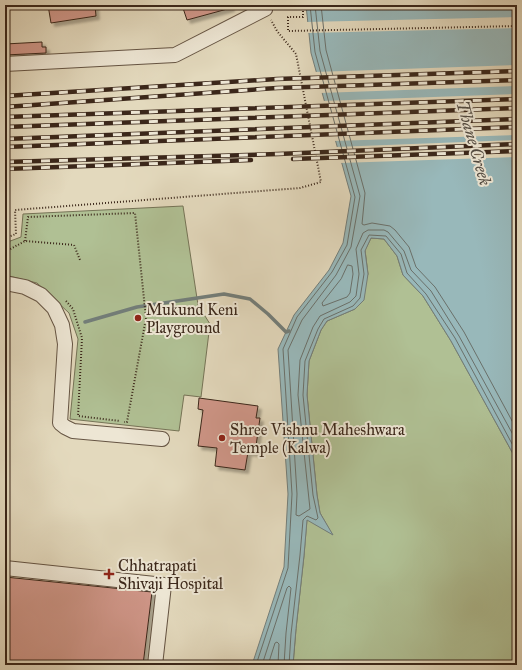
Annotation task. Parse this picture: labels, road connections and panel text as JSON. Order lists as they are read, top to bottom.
{
  "water": ["Thane Creek"],
  "places": {
    "other": ["Mukund Keni Playground", "Shree Vishnu Maheshwara Temple (Kalwa)"],
    "health": ["Chhatrapati Shivaji Hospital"]
  }
}
